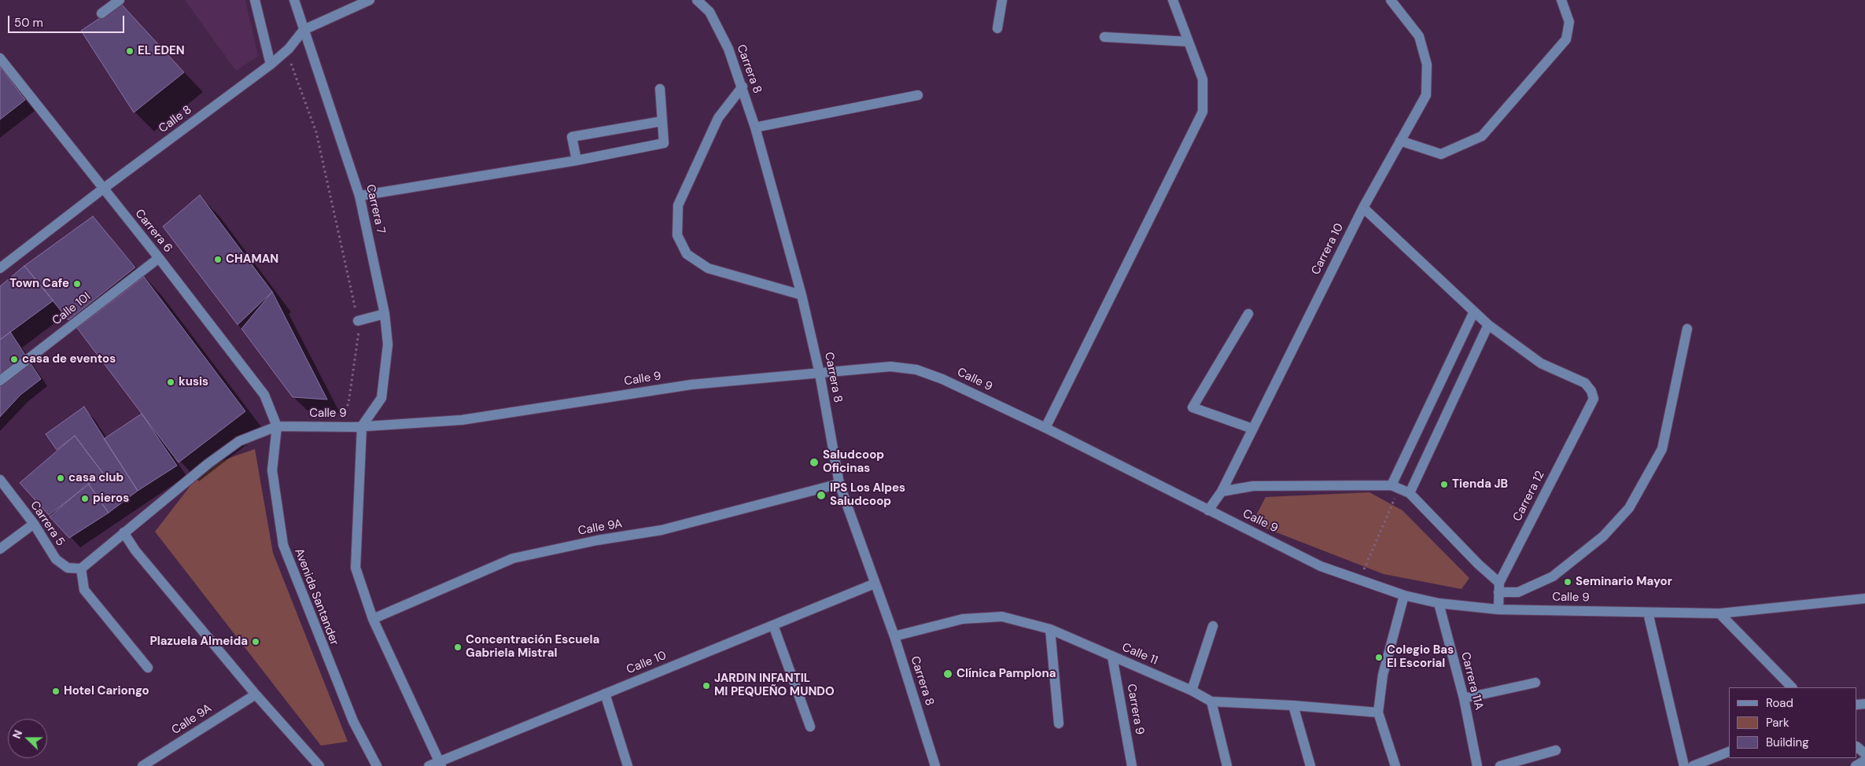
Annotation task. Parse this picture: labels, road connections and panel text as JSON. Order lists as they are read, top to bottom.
{
  "streets": {
    "street": [
      "Carrera 8",
      "Calle 8",
      "Carrera 7",
      "Carrera 6",
      "Carrera 10",
      "Calle 10I",
      "Calle 9",
      "Carrera 12",
      "Carrera 5",
      "Calle 9A",
      "Avenida Santander",
      "Calle 11",
      "Calle 10",
      "Carrera 11A",
      "Carrera 9"
    ]
  },
  "crossings": [
    ["Carrera 8", "Calle 9"],
    ["Carrera 8", "Calle 9A"],
    ["Carrera 8", "Calle 11"],
    ["Carrera 8", "Calle 10"],
    ["Calle 8", "Carrera 7"],
    ["Calle 8", "Carrera 6"],
    ["Carrera 7", "Calle 9"],
    ["Carrera 6", "Calle 10I"],
    ["Carrera 6", "Calle 9"],
    ["Carrera 6", "Avenida Santander"],
    ["Carrera 10", "Calle 9"],
    ["Calle 9", "Carrera 12"],
    ["Calle 9", "Carrera 5"],
    ["Calle 9", "Avenida Santander"],
    ["Calle 9", "Carrera 11A"],
    ["Calle 11", "Carrera 9"]
  ],
  "places": [
    "EL EDEN",
    "CHAMAN",
    "Town Cafe",
    "casa de eventos",
    "kusis",
    "Saludcoop Oficinas",
    "casa club",
    "Tienda JB",
    "IPS Los Alpes Saludcoop",
    "pieros",
    "Seminario Mayor",
    "Plazuela Almeida",
    "Concentración Escuela Gabriela Mistral",
    "Colegio Bas El Escorial",
    "Clínica Pamplona",
    "JARDIN INFANTIL MI PEQUEÑO MUNDO",
    "Hotel Cariongo"
  ],
  "legend": ["Road", "Park", "Building"],
  "scale_bar": "50 m",
  "north": "left"
}
